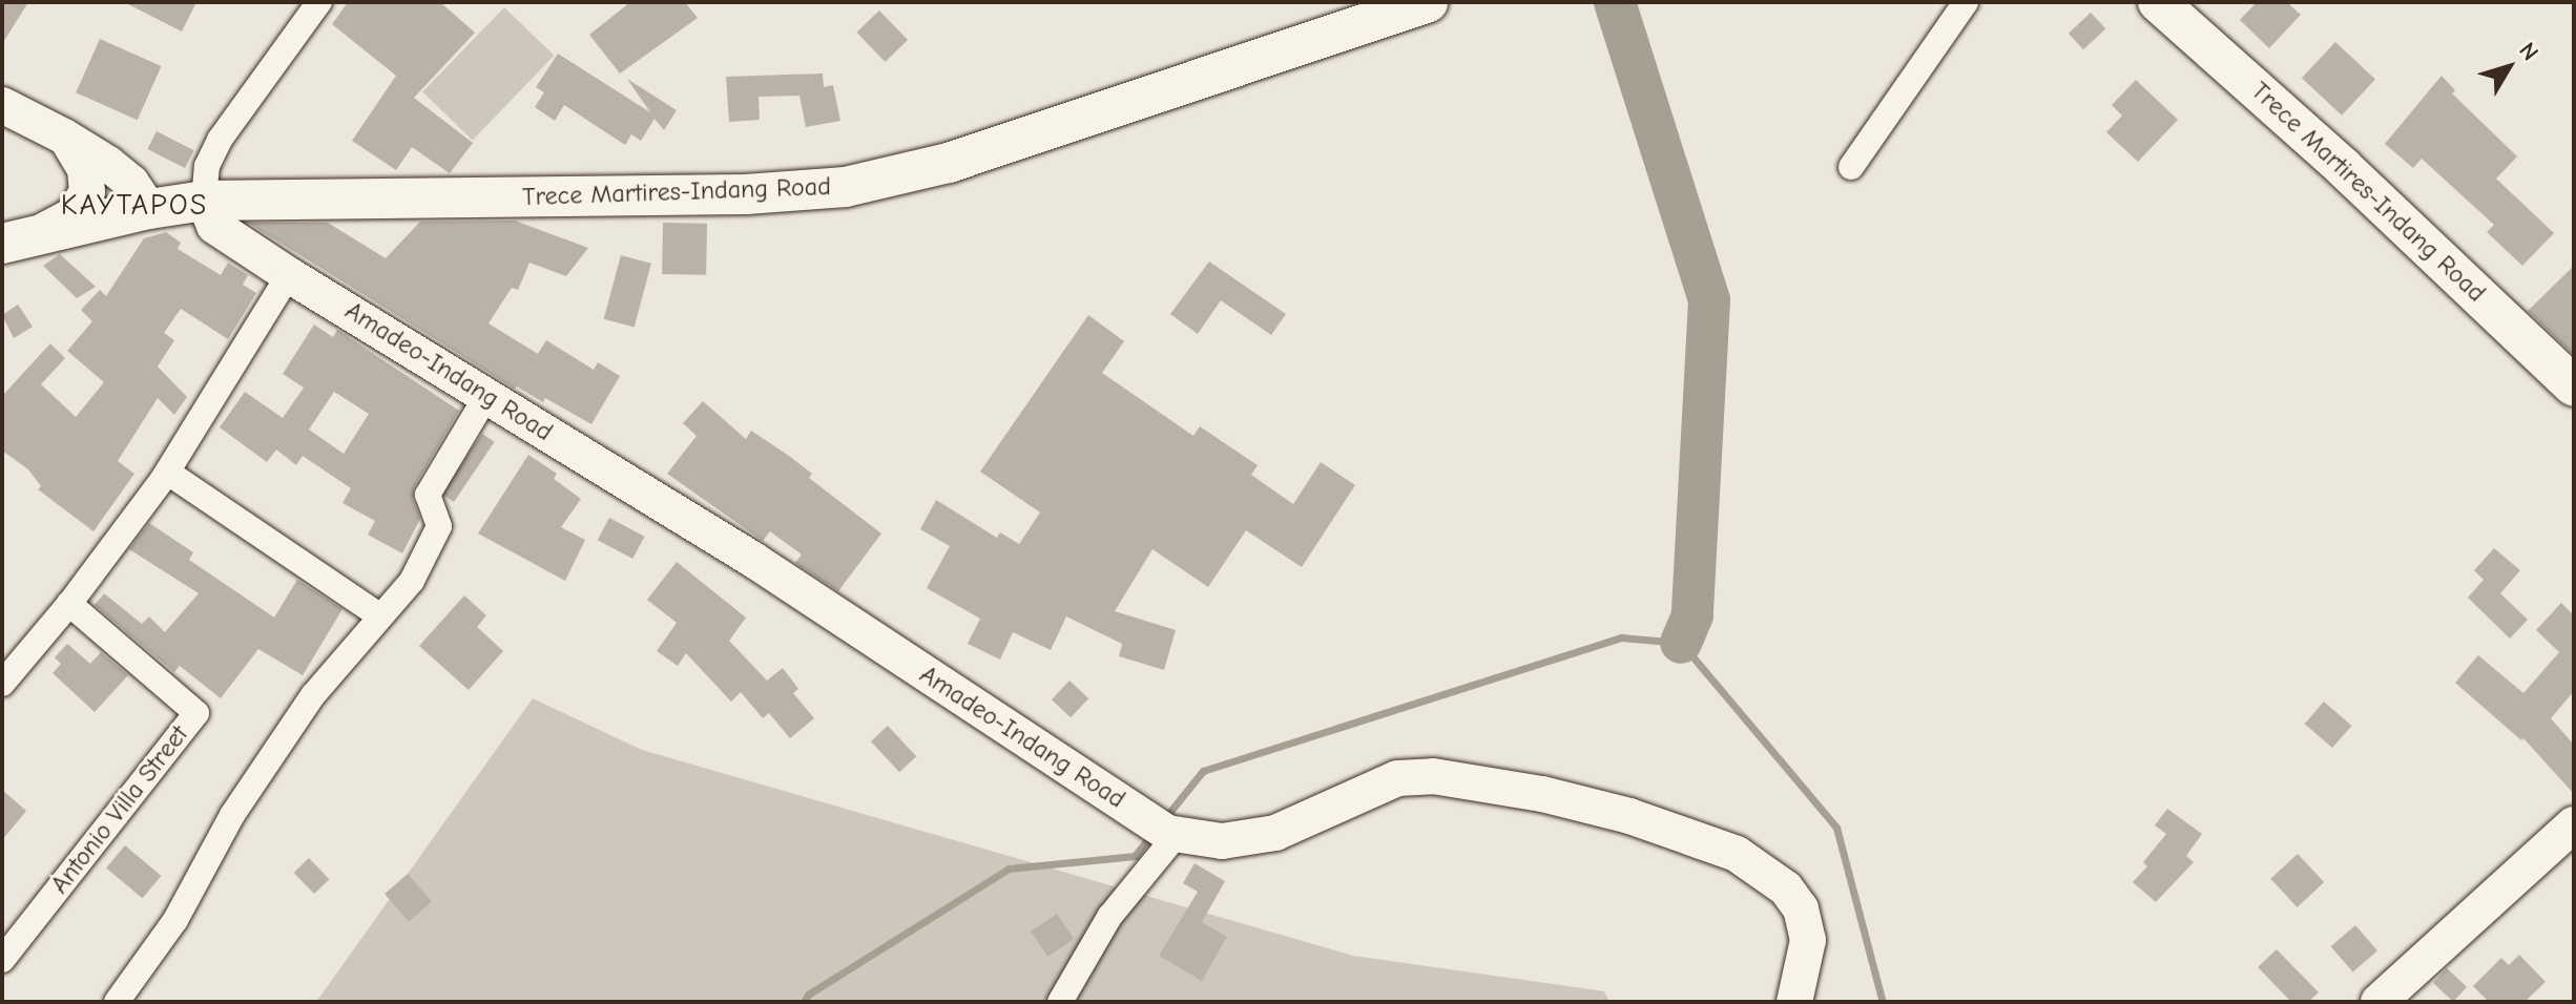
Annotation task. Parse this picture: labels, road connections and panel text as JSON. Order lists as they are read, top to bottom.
{
  "streets": {
    "main road": ["Trece Martires-Indang Road"],
    "street": ["Amadeo-Indang Road", "Antonio Villa Street"]
  },
  "crossings": [
    ["Trece Martires-Indang Road", "Amadeo-Indang Road"]
  ],
  "districts": ["KAYTAPOS"],
  "north": "top right"
}
